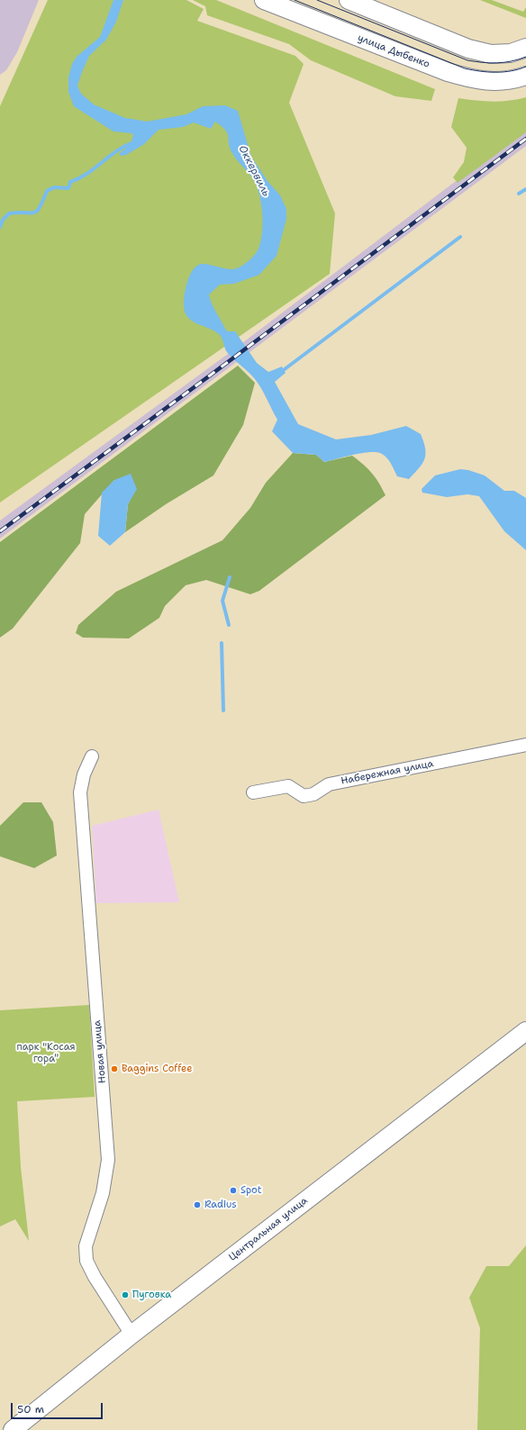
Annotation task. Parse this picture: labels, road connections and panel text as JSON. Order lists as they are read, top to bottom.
{
  "streets": {
    "street": [
      "улица Дыбенко",
      "Набережная улица",
      "Новая улица",
      "Центральная улица"
    ]
  },
  "crossings": [
    ["Новая улица", "Центральная улица"]
  ],
  "water": ["Оккервиль"],
  "parks": ["парк \"Косая гора\""],
  "places": [
    "Baggins Coffee",
    "Spot",
    "Radius",
    "Пуговка"
  ],
  "scale_bar": "50 m"
}
